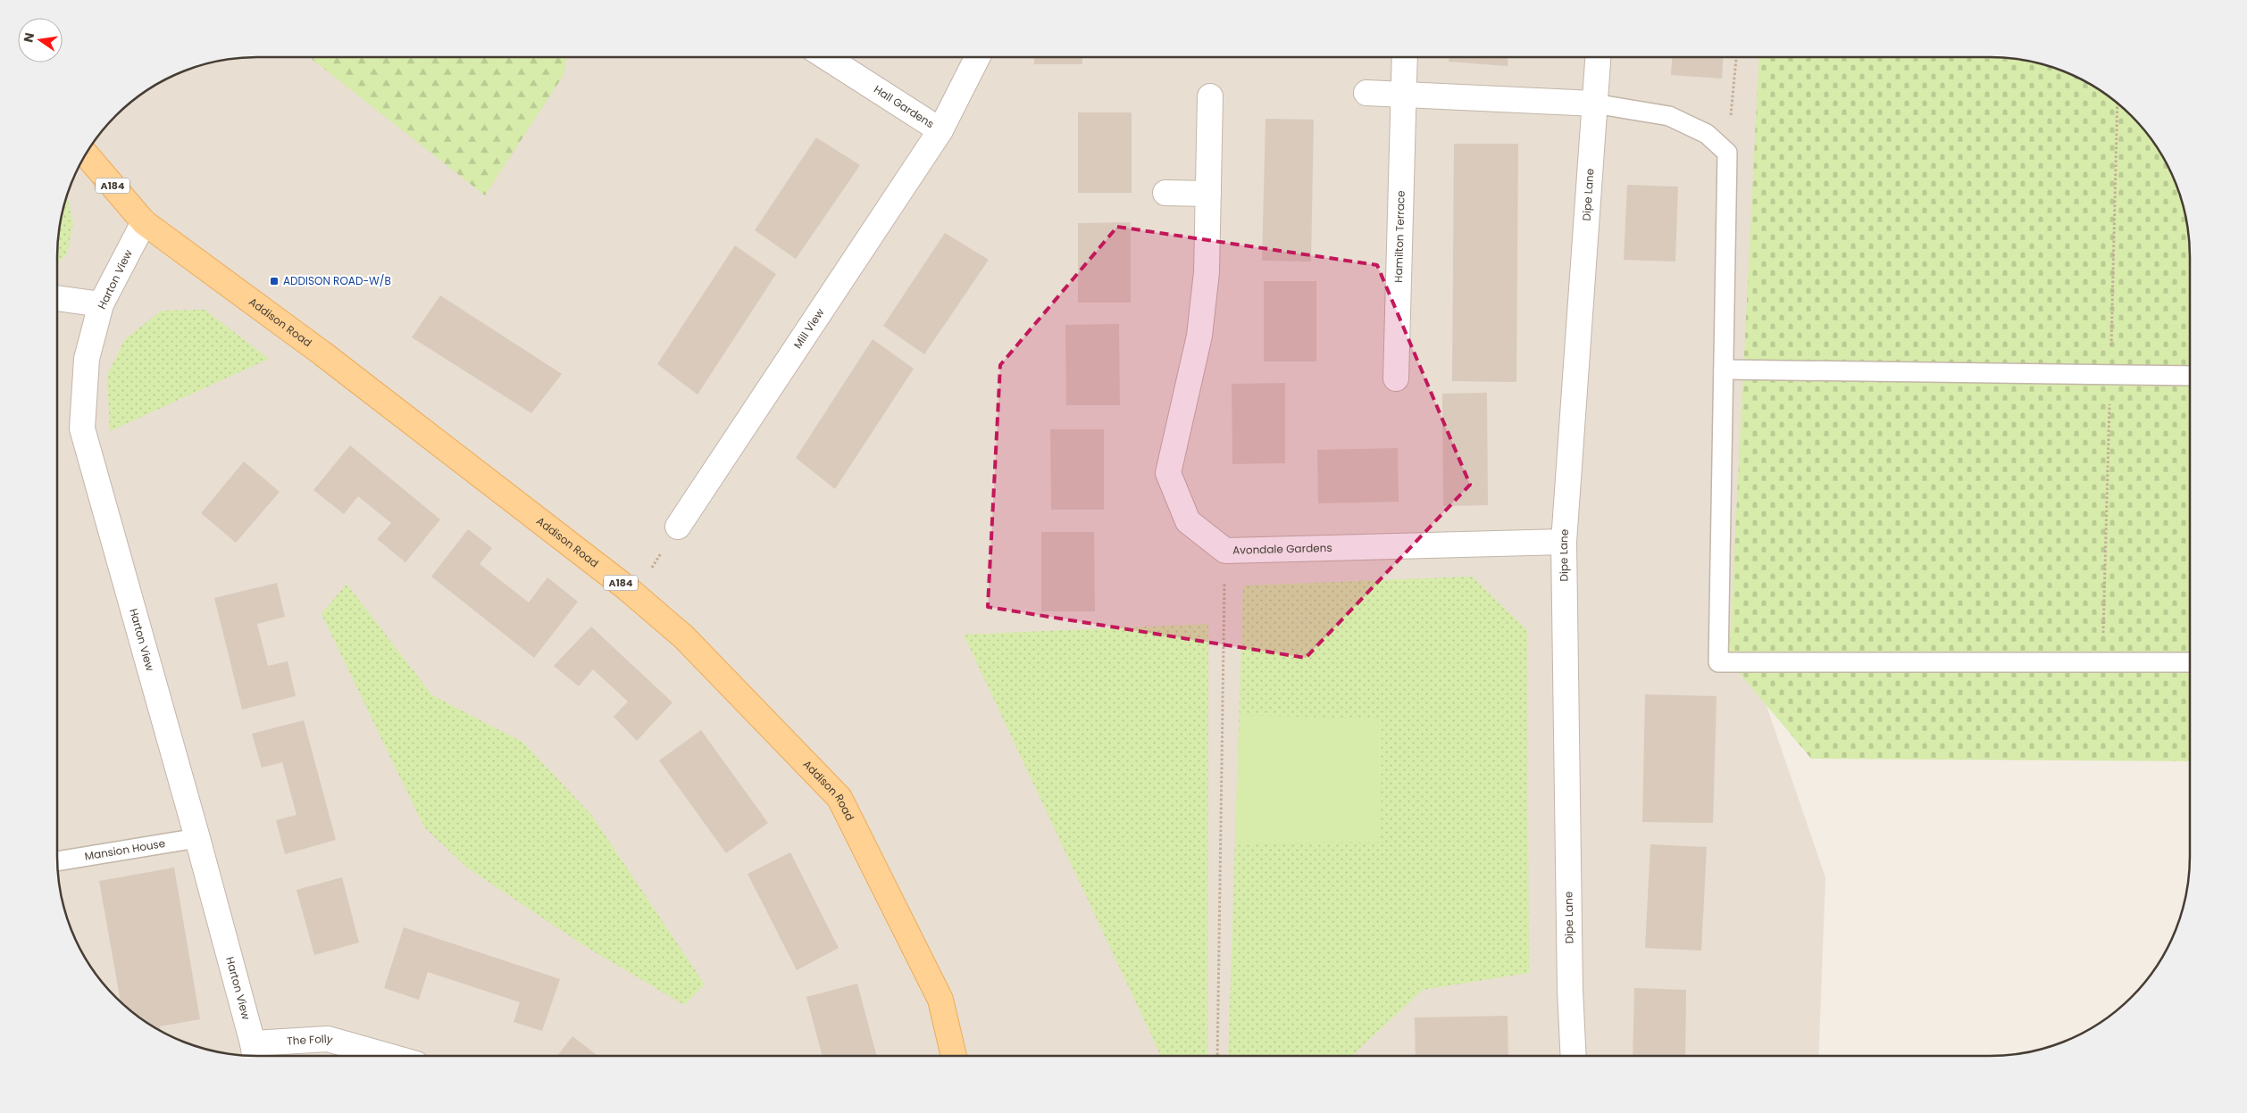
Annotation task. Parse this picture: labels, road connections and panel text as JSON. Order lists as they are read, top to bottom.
{
  "streets": {
    "main road": ["A184", "Addison Road"],
    "street": [
      "Hall Gardens",
      "Dipe Lane",
      "Hamilton Terrace",
      "Harton View",
      "Mill View",
      "Avondale Gardens",
      "The Folly"
    ],
    "lane": ["Mansion House"]
  },
  "crossings": [
    ["Hall Gardens", "Mill View"],
    ["A184", "Harton View"],
    ["A184", "Addison Road"],
    ["Dipe Lane", "Avondale Gardens"],
    ["Harton View", "Addison Road"],
    ["Harton View", "Mansion House"],
    ["Harton View", "The Folly"]
  ],
  "places": {
    "transit": ["ADDISON ROAD-W/B"]
  },
  "north": "left"
}
